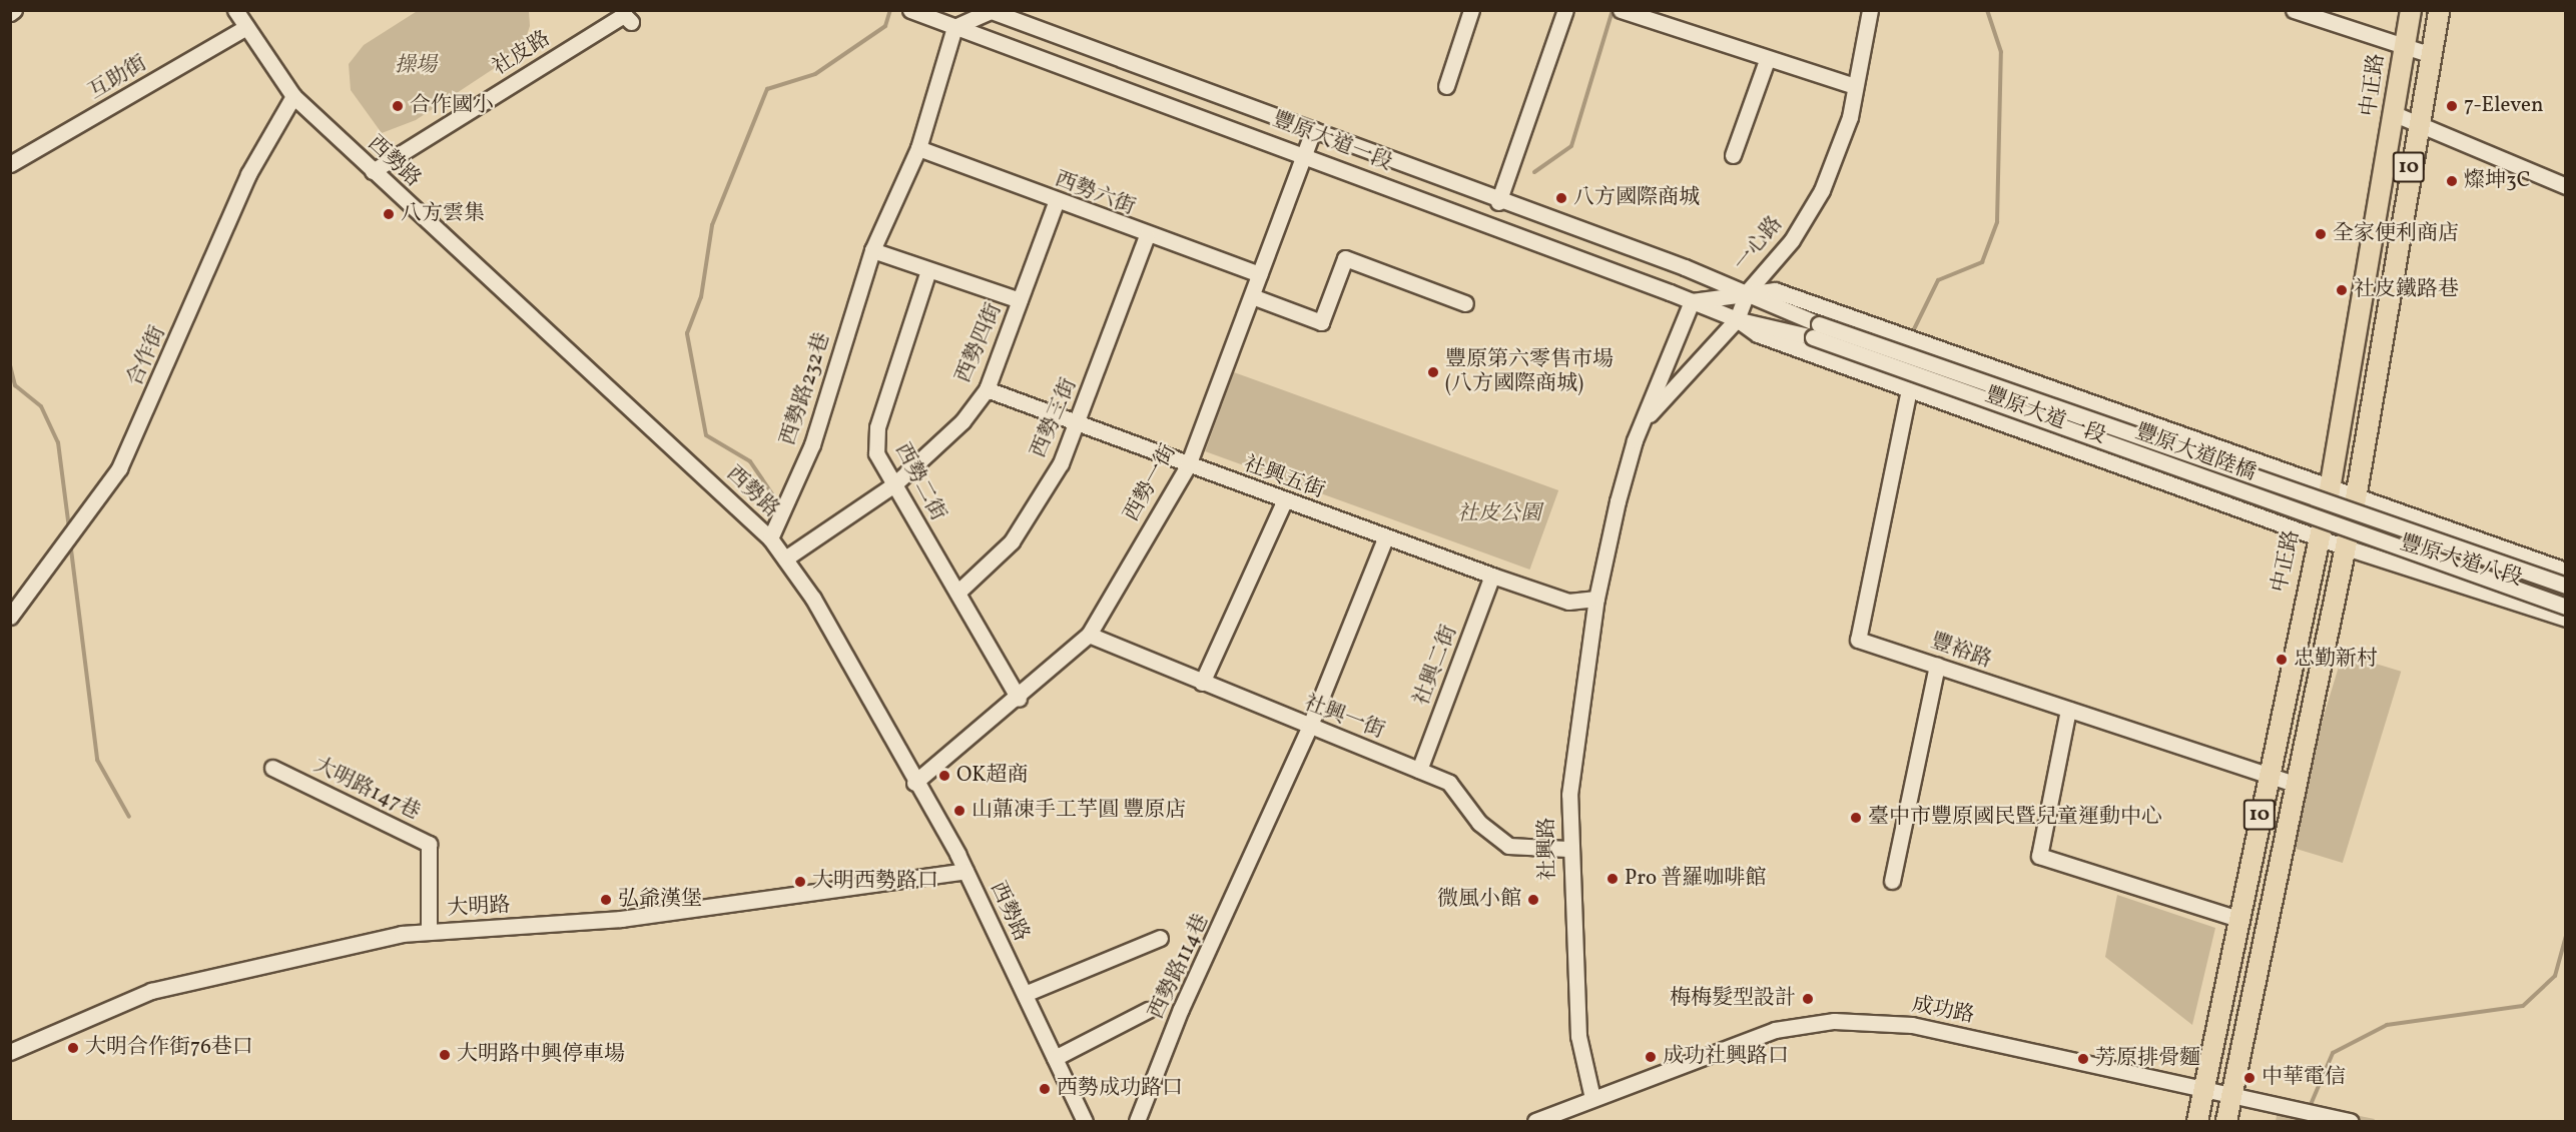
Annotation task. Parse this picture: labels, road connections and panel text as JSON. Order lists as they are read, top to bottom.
{
  "streets": {
    "main road": ["中正路", "10"],
    "street": [
      "社皮路",
      "互助街",
      "豐原大道一段",
      "西勢路",
      "西勢六街",
      "一心路",
      "西勢四街",
      "合作街",
      "西勢路232巷",
      "西勢三街",
      "豐原大道陸橋",
      "社興五街",
      "西勢二街",
      "西勢一街",
      "豐原大道八段",
      "豐裕路",
      "社興二街",
      "社興一街",
      "大明路147巷",
      "社興路",
      "大明路",
      "西勢路114巷",
      "成功路"
    ]
  },
  "crossings": [
    ["社皮路", "西勢路"],
    ["互助街", "西勢路"],
    ["中正路", "豐原大道一段"],
    ["中正路", "豐裕路"],
    ["中正路", "成功路"],
    ["豐原大道一段", "10"],
    ["豐原大道一段", "一心路"],
    ["豐原大道一段", "西勢路232巷"],
    ["豐原大道一段", "豐原大道陸橋"],
    ["豐原大道一段", "西勢一街"],
    ["豐原大道一段", "豐原大道八段"],
    ["豐原大道一段", "豐裕路"],
    ["西勢路", "西勢四街"],
    ["西勢路", "合作街"],
    ["西勢路", "西勢路232巷"],
    ["西勢路", "西勢一街"],
    ["西勢路", "大明路"],
    ["10", "豐原大道八段"],
    ["10", "豐裕路"],
    ["10", "成功路"],
    ["西勢六街", "西勢四街"],
    ["西勢六街", "西勢路232巷"],
    ["西勢六街", "西勢三街"],
    ["西勢六街", "西勢一街"],
    ["西勢四街", "社興五街"],
    ["西勢四街", "西勢二街"],
    ["西勢三街", "社興五街"],
    ["西勢三街", "西勢二街"],
    ["社興五街", "西勢一街"],
    ["社興五街", "社興二街"],
    ["社興五街", "社興路"],
    ["社興五街", "西勢路114巷"],
    ["西勢二街", "西勢一街"],
    ["西勢一街", "社興一街"],
    ["社興二街", "社興一街"],
    ["社興一街", "社興路"],
    ["社興一街", "西勢路114巷"],
    ["大明路147巷", "大明路"],
    ["社興路", "成功路"]
  ],
  "parks": ["操場", "社皮公園"],
  "places": [
    "合作國小",
    "7-Eleven",
    "燦坤3C",
    "八方國際商城",
    "八方雲集",
    "全家便利商店",
    "社皮鐵路巷",
    "豐原第六零售市場 (八方國際商城)",
    "忠勤新村",
    "OK超商",
    "山薡凍手工芋圓 豐原店",
    "臺中市豐原國民暨兒童運動中心",
    "Pro 普羅咖啡館",
    "大明西勢路口",
    "弘爺漢堡",
    "微風小館",
    "梅梅髮型設計",
    "大明合作街76巷口",
    "大明路中興停車場",
    "成功社興路口",
    "芳原排骨麵",
    "中華電信",
    "西勢成功路口"
  ]
}
